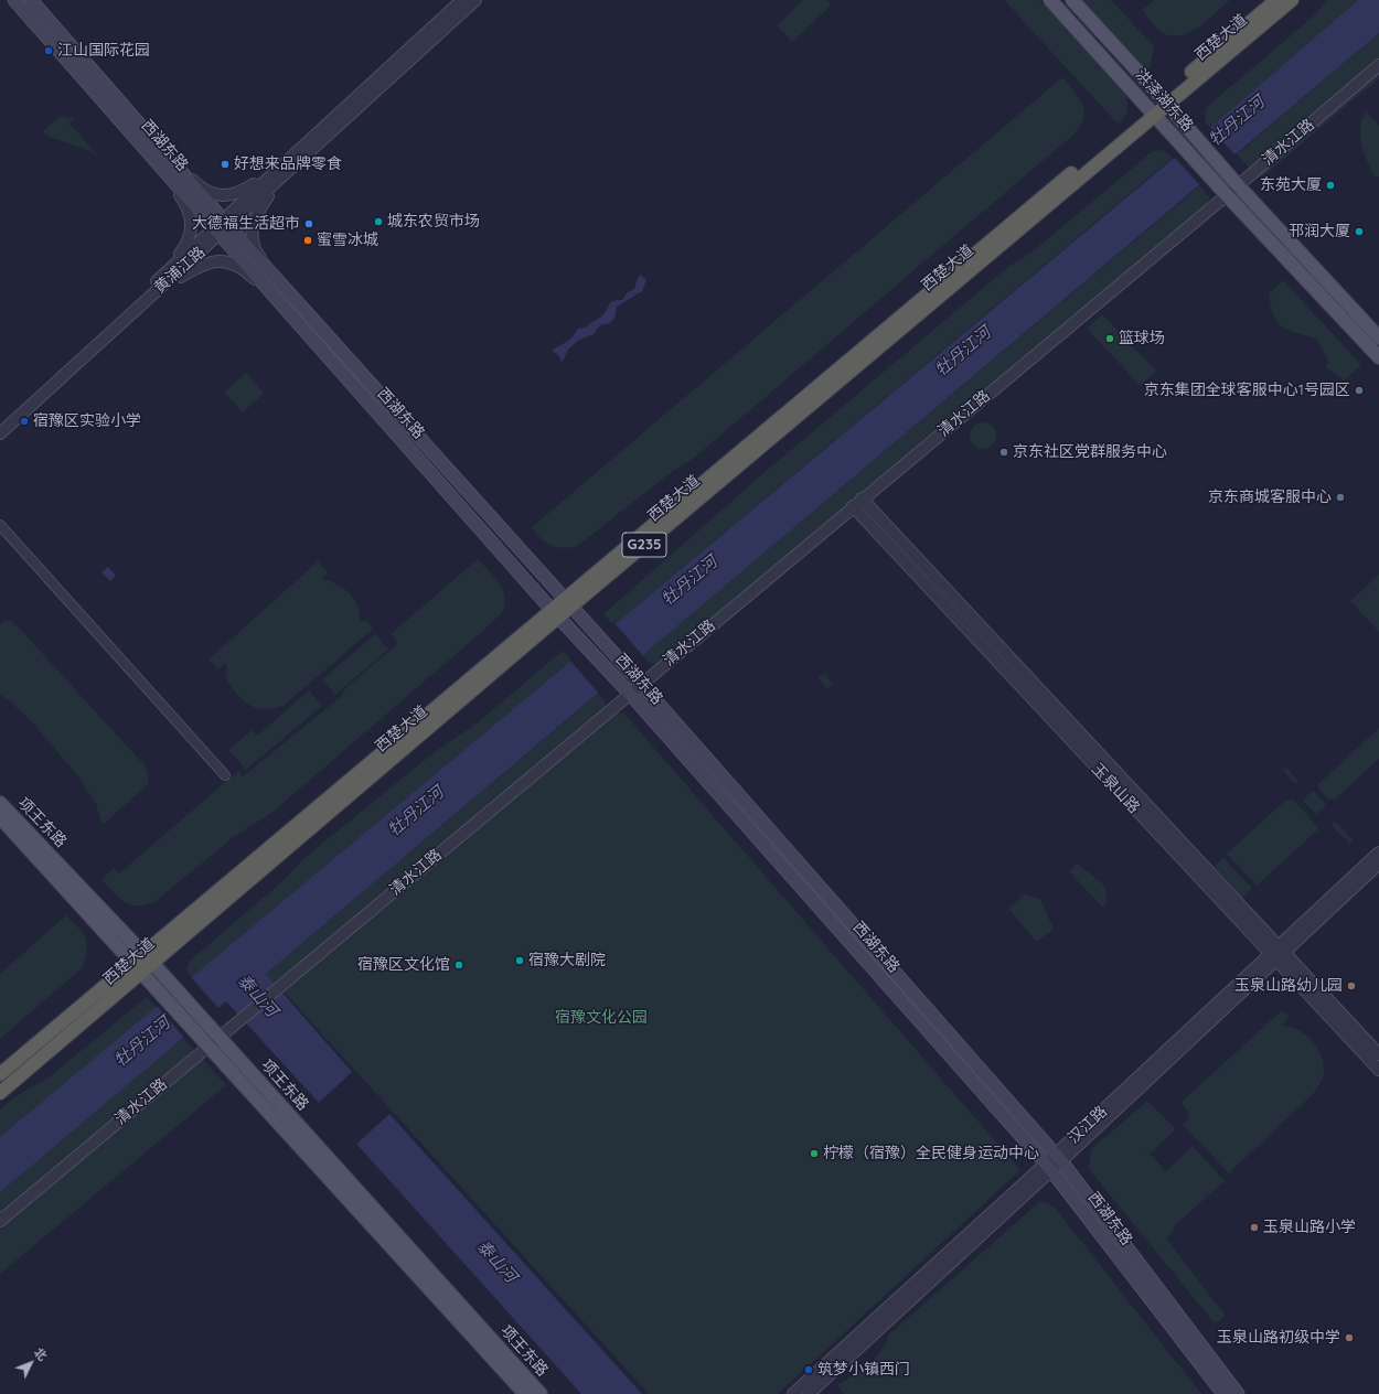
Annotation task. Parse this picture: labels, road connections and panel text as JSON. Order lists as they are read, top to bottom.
{
  "streets": {
    "highway": ["西楚大道", "G235"],
    "main road": ["洪泽湖东路", "西湖东路", "项王东路"],
    "street": [
      "清水江路",
      "黄浦江路",
      "玉泉山路",
      "汉江路"
    ]
  },
  "crossings": [
    ["西楚大道", "洪泽湖东路"],
    ["西楚大道", "西湖东路"],
    ["西楚大道", "项王东路"],
    ["洪泽湖东路", "清水江路"],
    ["清水江路", "西湖东路"],
    ["清水江路", "玉泉山路"],
    ["清水江路", "项王东路"],
    ["西湖东路", "黄浦江路"],
    ["西湖东路", "汉江路"],
    ["玉泉山路", "汉江路"]
  ],
  "water": ["牡丹江河", "泰山河"],
  "parks": ["宿豫文化公园"],
  "places": [
    "江山国际花园",
    "好想来品牌零食",
    "东苑大厦",
    "城东农贸市场",
    "大德福生活超市",
    "邗润大厦",
    "蜜雪冰城",
    "篮球场",
    "京东集团全球客服中心1号园区",
    "宿豫区实验小学",
    "京东社区党群服务中心",
    "京东商城客服中心",
    "宿豫大剧院",
    "宿豫区文化馆",
    "玉泉山路幼儿园",
    "柠檬（宿豫）全民健身运动中心",
    "玉泉山路小学",
    "玉泉山路初级中学",
    "筑梦小镇西门"
  ],
  "north": "top right"
}
